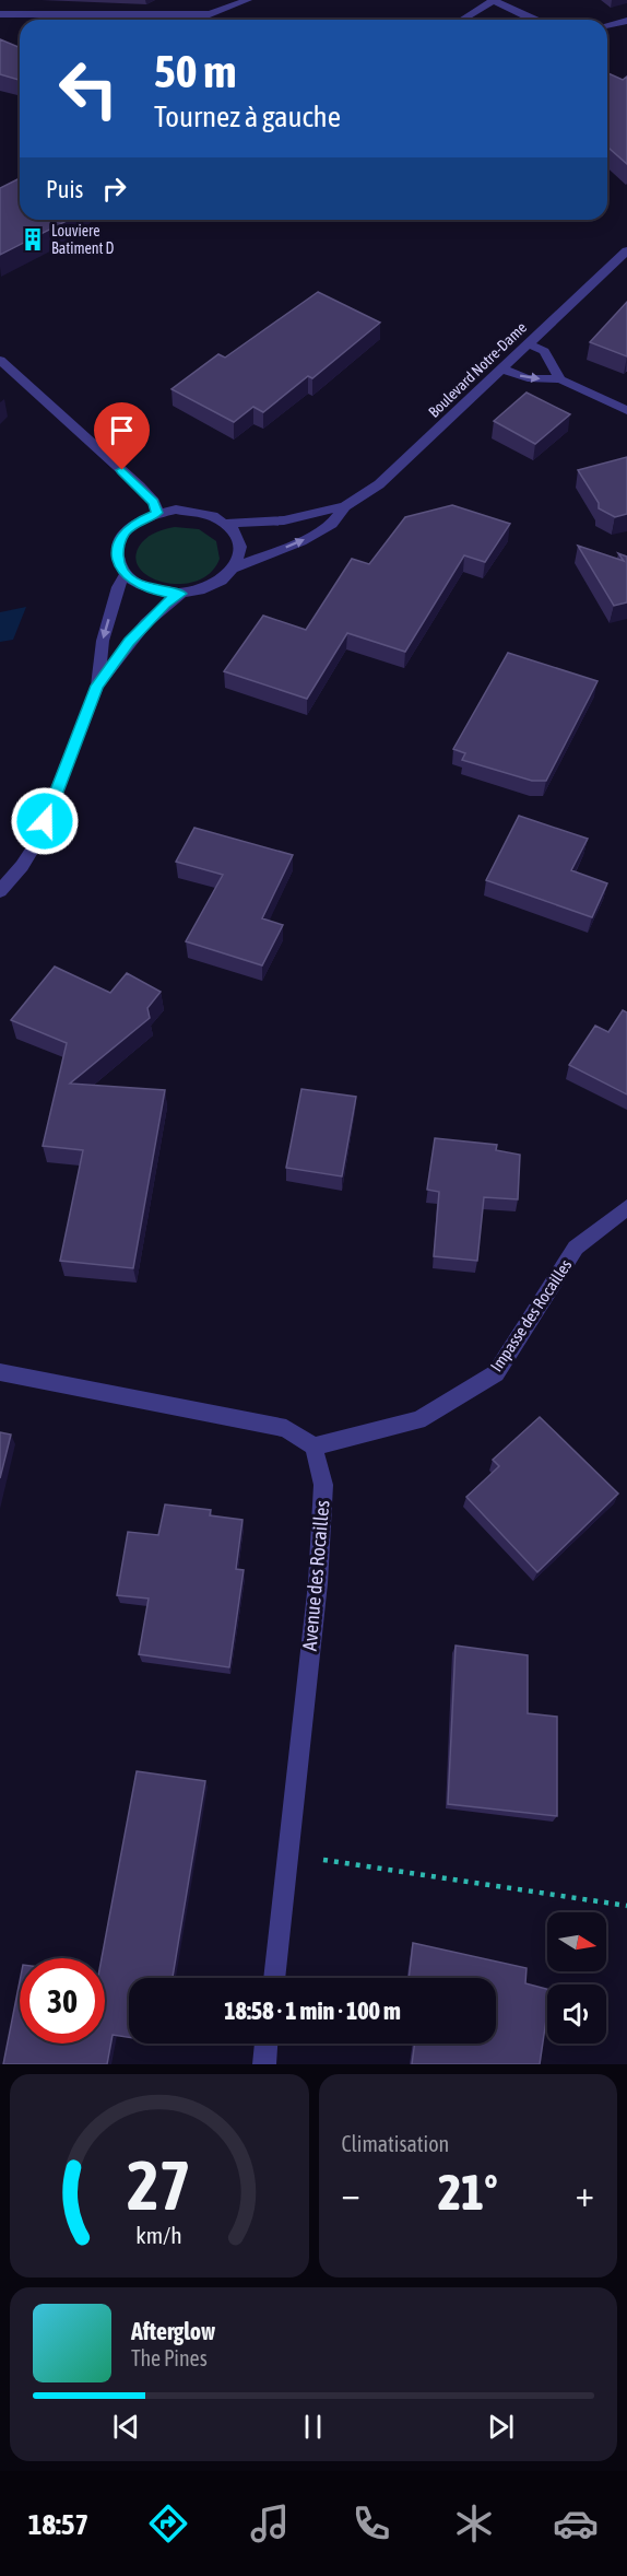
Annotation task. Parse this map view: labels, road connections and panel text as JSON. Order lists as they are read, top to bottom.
{
  "streets": {
    "street": ["Boulevard Notre-Dame", "Impasse des Rocailles", "Avenue des Rocailles"]
  },
  "crossings": [
    ["Impasse des Rocailles", "Avenue des Rocailles"]
  ],
  "places": {
    "building": ["Louviere Batiment D"]
  },
  "north": "right",
  "page": {
    "turn": ["50 m", "Tournez à gauche"],
    "then": "Puis",
    "limit": "30",
    "trip": "18:58 · 1 min · 100 m",
    "tile": "Climatisation",
    "heat": ["−", "21°", "+"],
    "song": ["Afterglow", "The Pines"],
    "tabs": "18:57",
    "gauge": ["27", "km/h"]
  }
}
